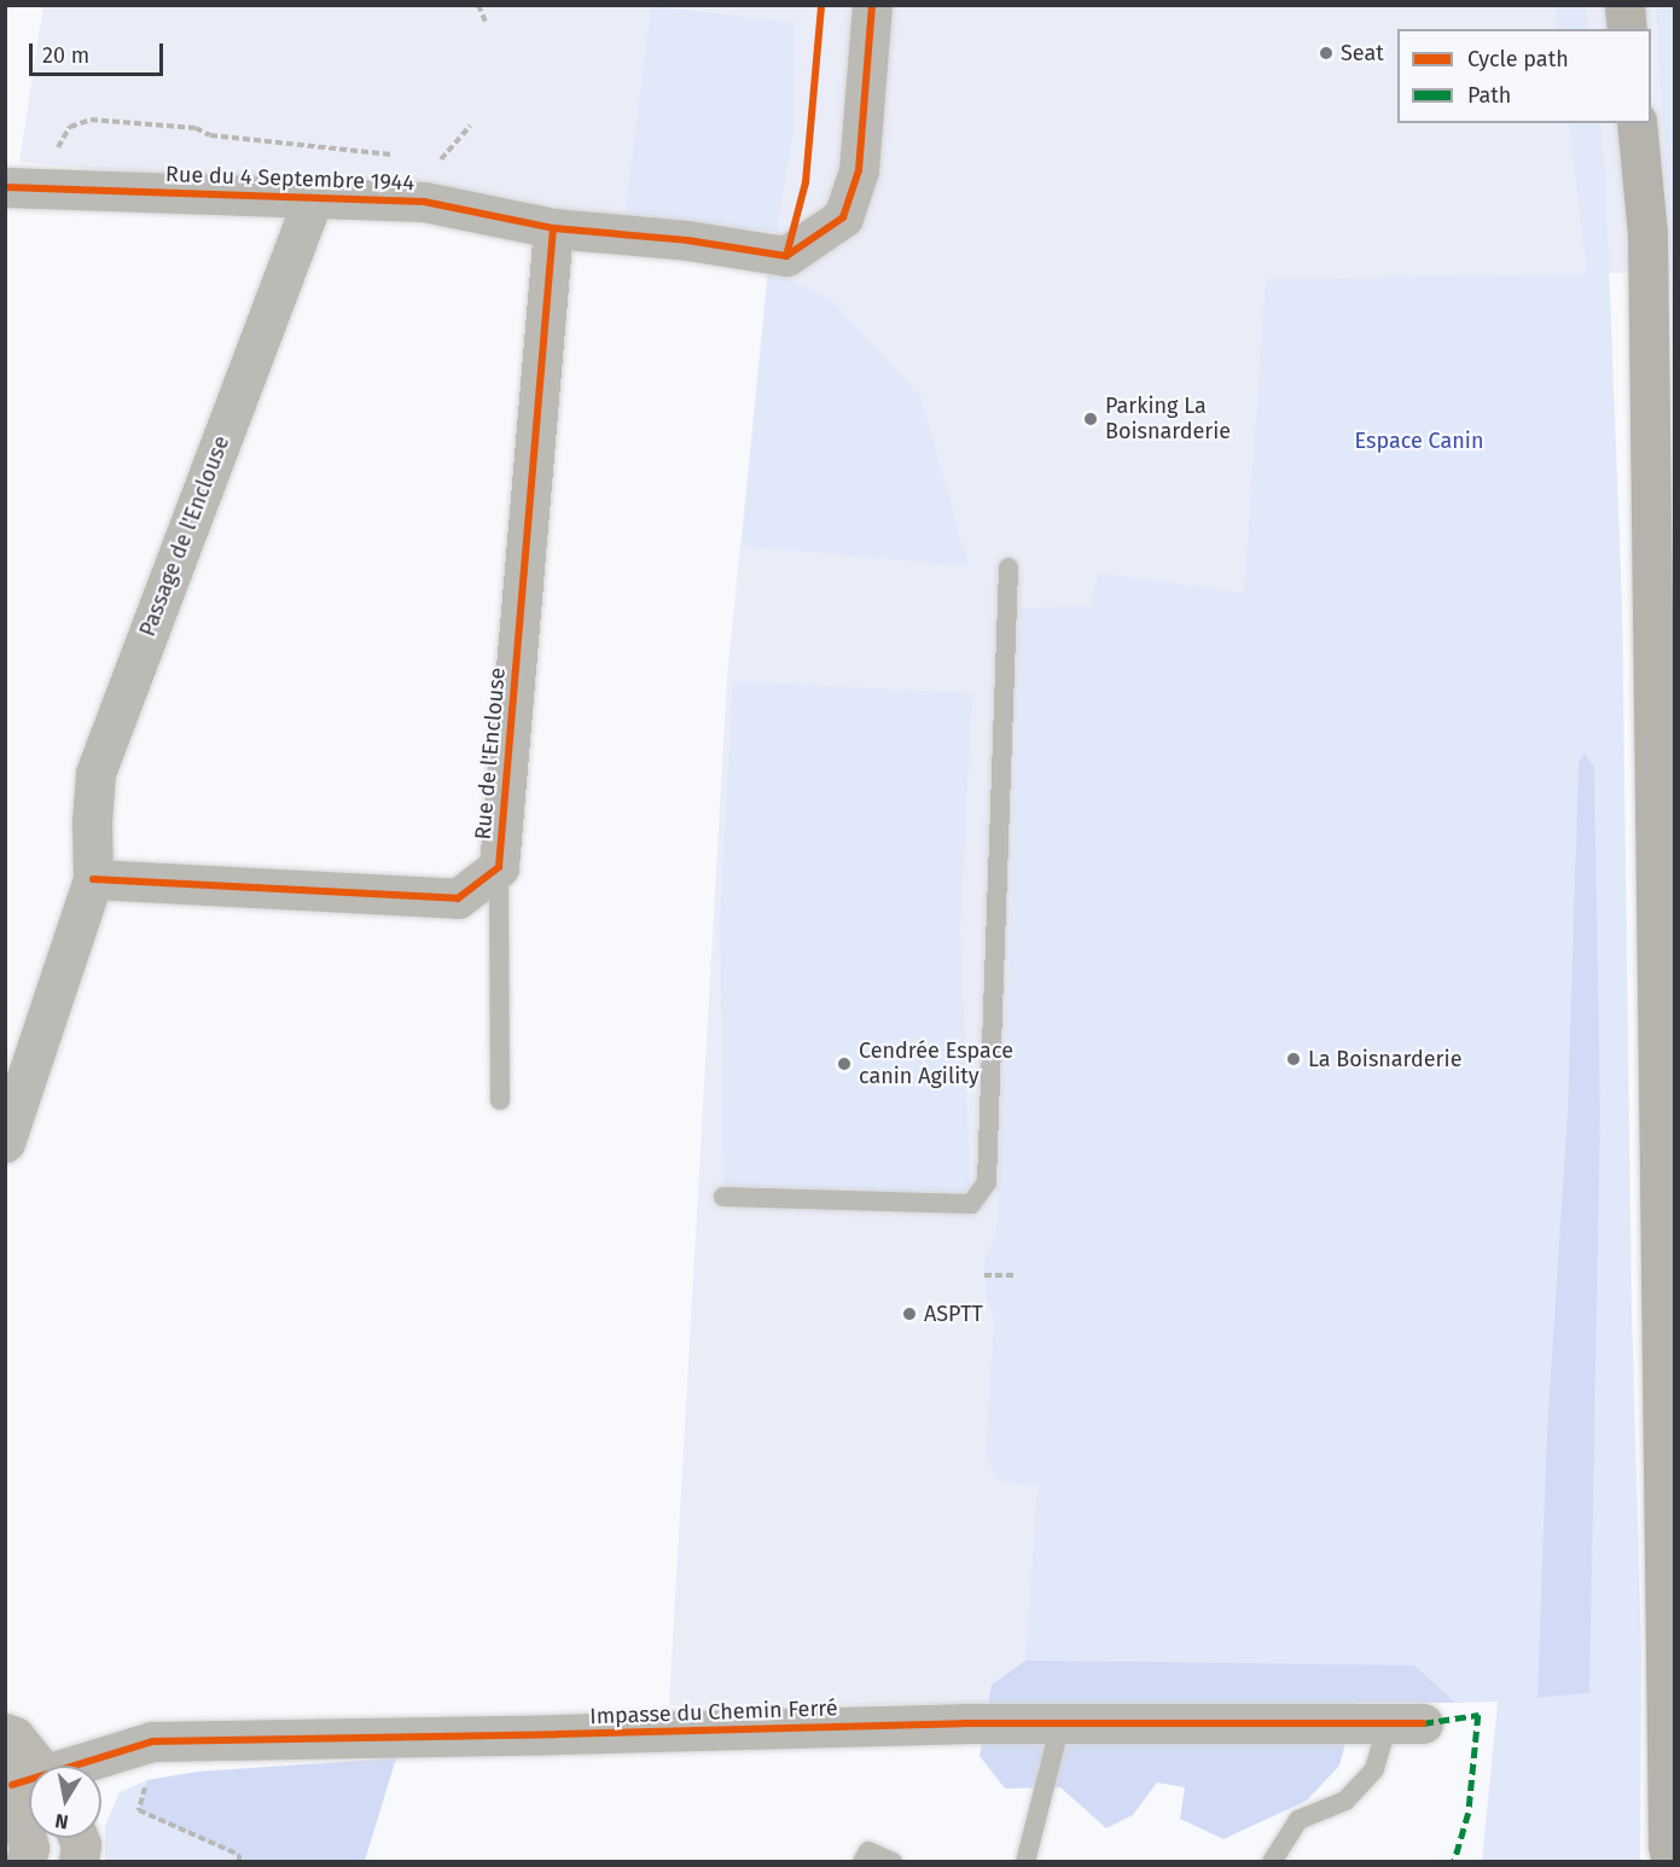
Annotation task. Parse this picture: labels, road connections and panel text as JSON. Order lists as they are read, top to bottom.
{
  "streets": {
    "street": [
      "Rue du 4 Septembre 1944",
      "Passage de l'Enclouse",
      "Rue de l'Enclouse",
      "Impasse du Chemin Ferré"
    ]
  },
  "crossings": [
    ["Rue du 4 Septembre 1944", "Passage de l'Enclouse"],
    ["Rue du 4 Septembre 1944", "Rue de l'Enclouse"],
    ["Passage de l'Enclouse", "Rue de l'Enclouse"]
  ],
  "parks": ["Espace Canin"],
  "places": [
    "Seat",
    "Parking La Boisnarderie",
    "La Boisnarderie",
    "Cendrée Espace canin Agility",
    "ASPTT"
  ],
  "legend": ["Cycle path", "Path"],
  "scale_bar": "20 m",
  "north": "bottom"
}
